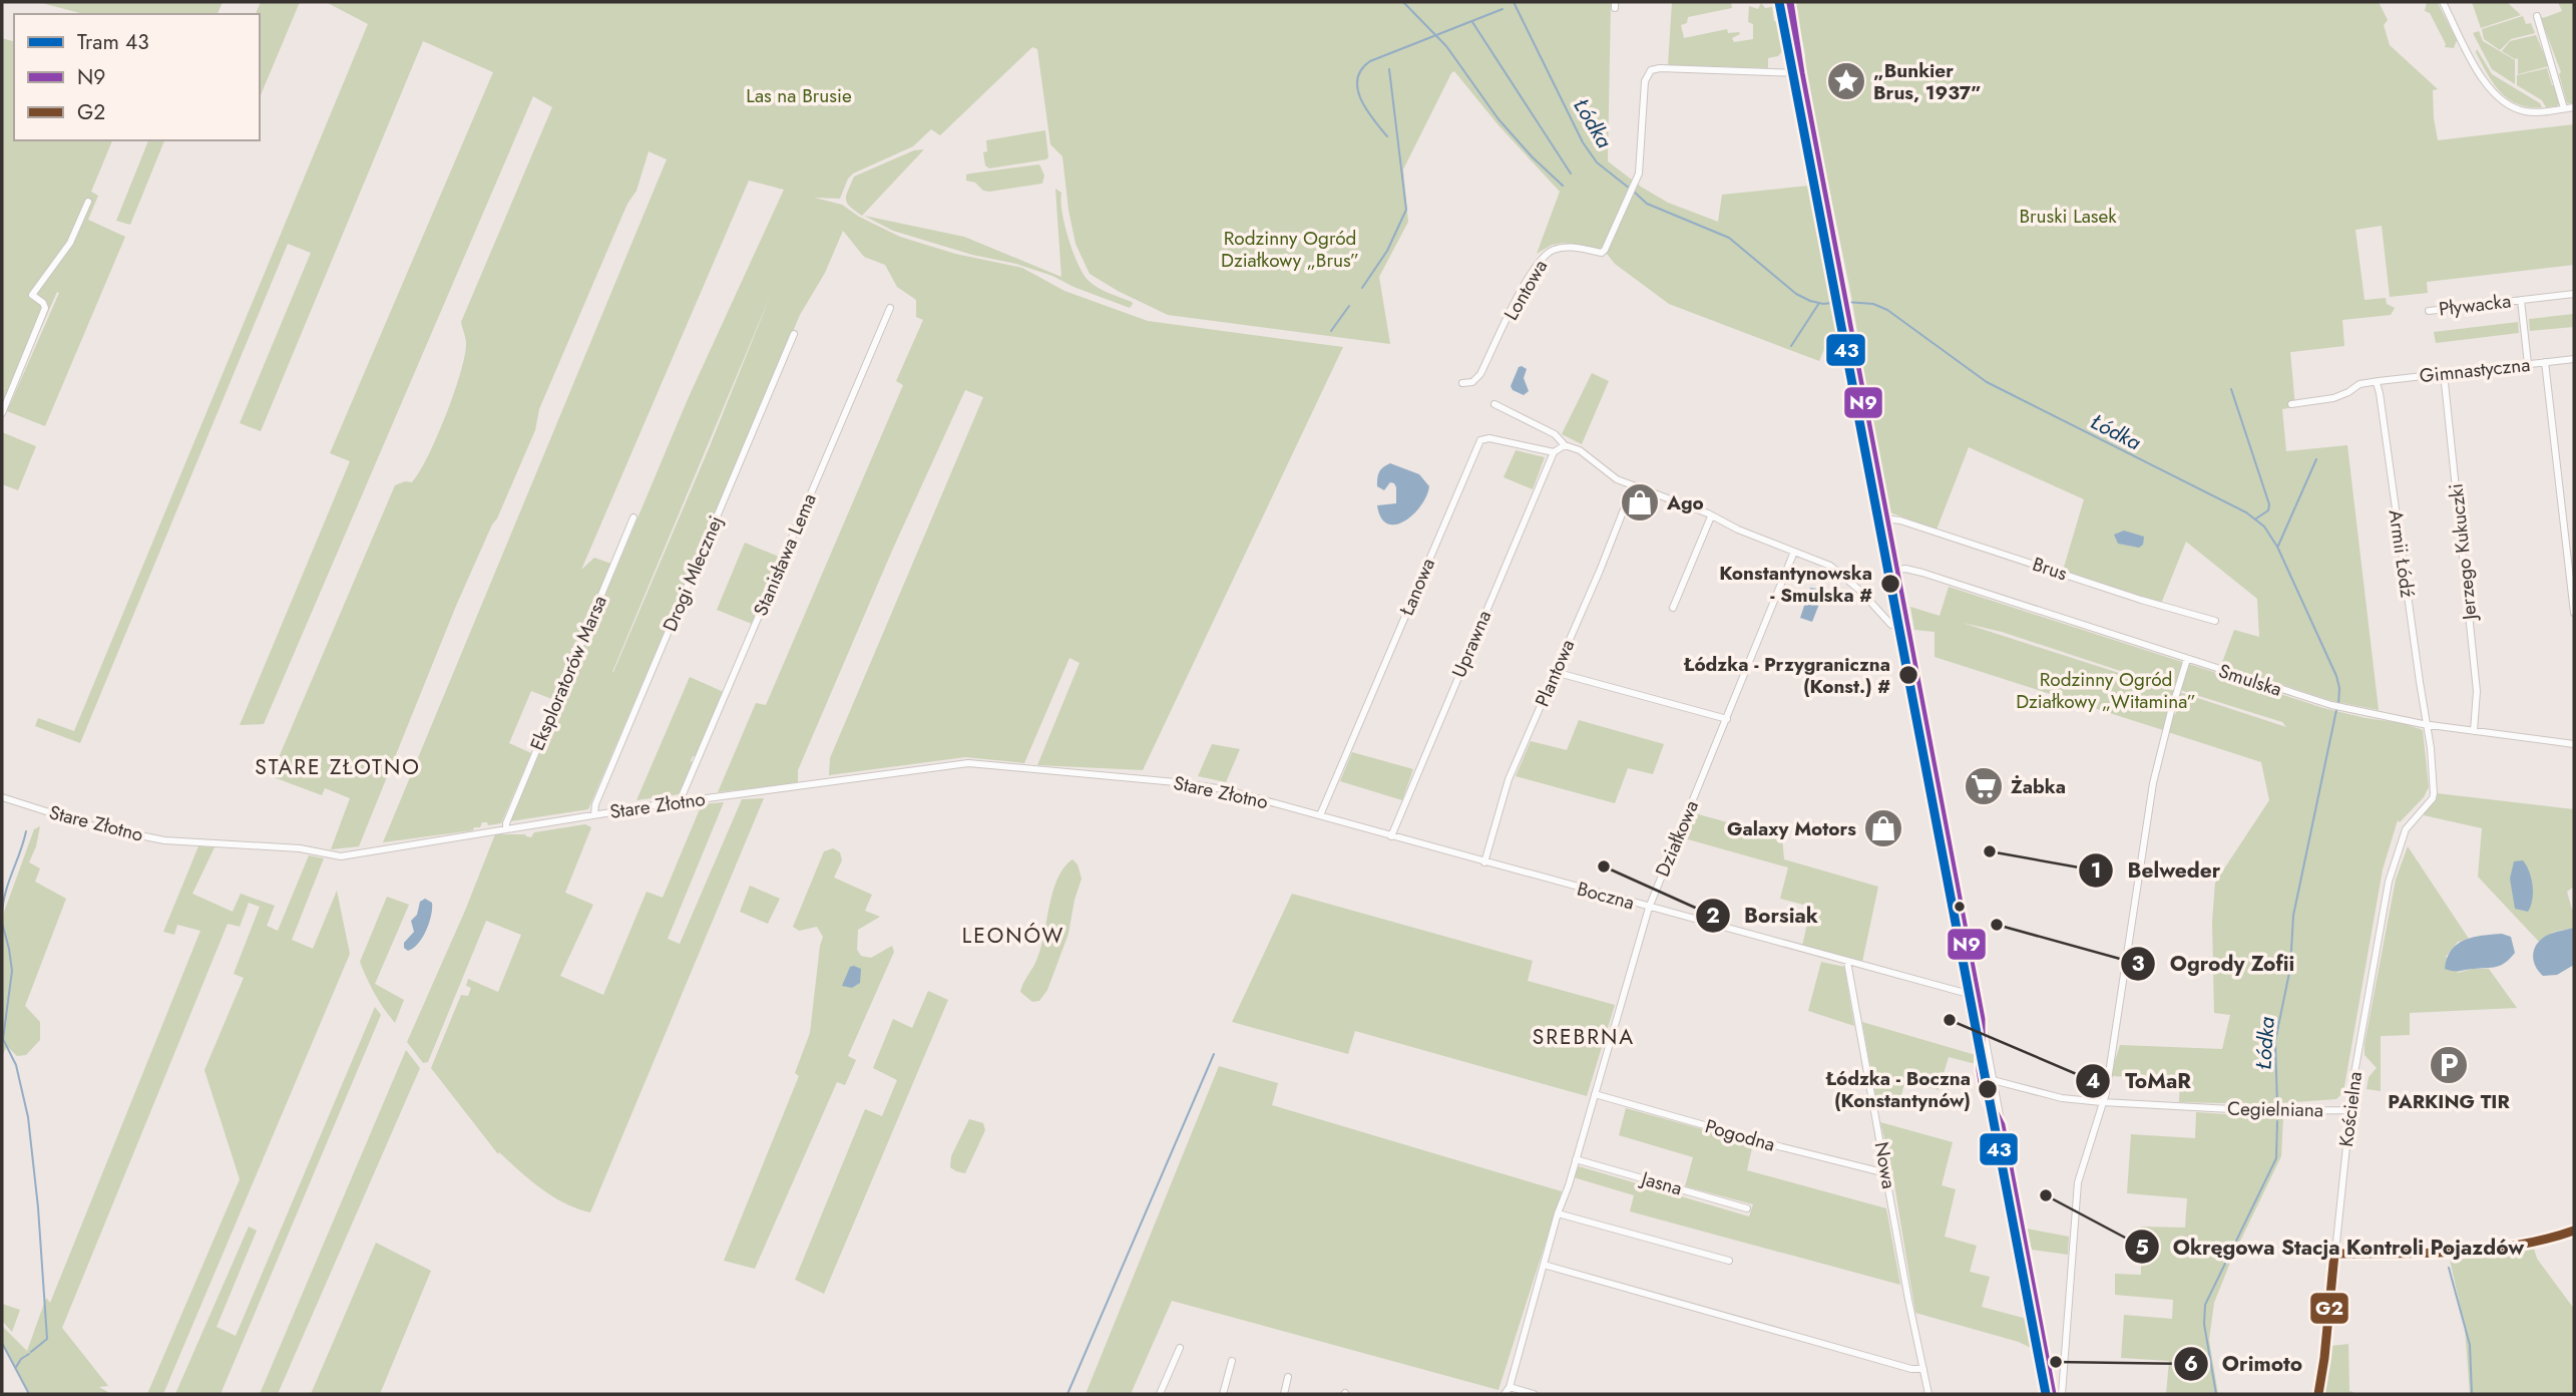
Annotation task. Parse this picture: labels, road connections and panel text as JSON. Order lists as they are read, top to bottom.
{
  "streets": {
    "street": [
      "Lontowa",
      "Pływacka",
      "Gimnastyczna",
      "Jerzego Kukuczki",
      "Armii Łódź",
      "Stanisława Lema",
      "Brus",
      "Drogi Mlecznej",
      "Łanowa",
      "Uprawna",
      "Eksploratorów Marsa",
      "Plantowa",
      "Smulska",
      "Stare Złotno",
      "Działkowa",
      "Boczna",
      "Cegielniana",
      "Kościelna",
      "Pogodna",
      "Nowa",
      "Jasna"
    ]
  },
  "crossings": [
    ["Pływacka", "Gimnastyczna"],
    ["Gimnastyczna", "Jerzego Kukuczki"],
    ["Gimnastyczna", "Armii Łódź"],
    ["Jerzego Kukuczki", "Smulska"],
    ["Armii Łódź", "Smulska"],
    ["Armii Łódź", "Kościelna"],
    ["Stanisława Lema", "Stare Złotno"],
    ["Drogi Mlecznej", "Stare Złotno"],
    ["Łanowa", "Uprawna"],
    ["Łanowa", "Stare Złotno"],
    ["Łanowa", "Boczna"],
    ["Uprawna", "Boczna"],
    ["Eksploratorów Marsa", "Stare Złotno"],
    ["Plantowa", "Boczna"],
    ["Stare Złotno", "Boczna"],
    ["Działkowa", "Boczna"],
    ["Działkowa", "Pogodna"],
    ["Działkowa", "Jasna"],
    ["Boczna", "Nowa"],
    ["Cegielniana", "Kościelna"],
    ["Pogodna", "Nowa"]
  ],
  "districts": ["STARE ZŁOTNO", "LEONÓW", "SREBRNA"],
  "water": ["Łódka"],
  "parks": [
    "Las na Brusie",
    "Bruski Lasek",
    "Rodzinny Ogród Działkowy „Brus”",
    "Rodzinny Ogród Działkowy „Witamina”"
  ],
  "places": {
    "place": ["„Bunkier Brus, 1937”"],
    "shop": ["Ago", "Galaxy Motors"],
    "other": [
      "Konstantynowska - Smulska #",
      "Łódzka - Przygraniczna (Konst.) #",
      "Belweder",
      "Borsiak",
      "Ogrody Zofii",
      "ToMaR",
      "Łódzka - Boczna (Konstantynów)",
      "Okręgowa Stacja Kontroli Pojazdów",
      "Orimoto"
    ],
    "supermarket": ["Żabka"],
    "parking": ["PARKING TIR"]
  },
  "lines": ["tram line 43", "transit line N9", "transit line G2"],
  "legend": ["Tram 43", "N9", "G2"]
}
